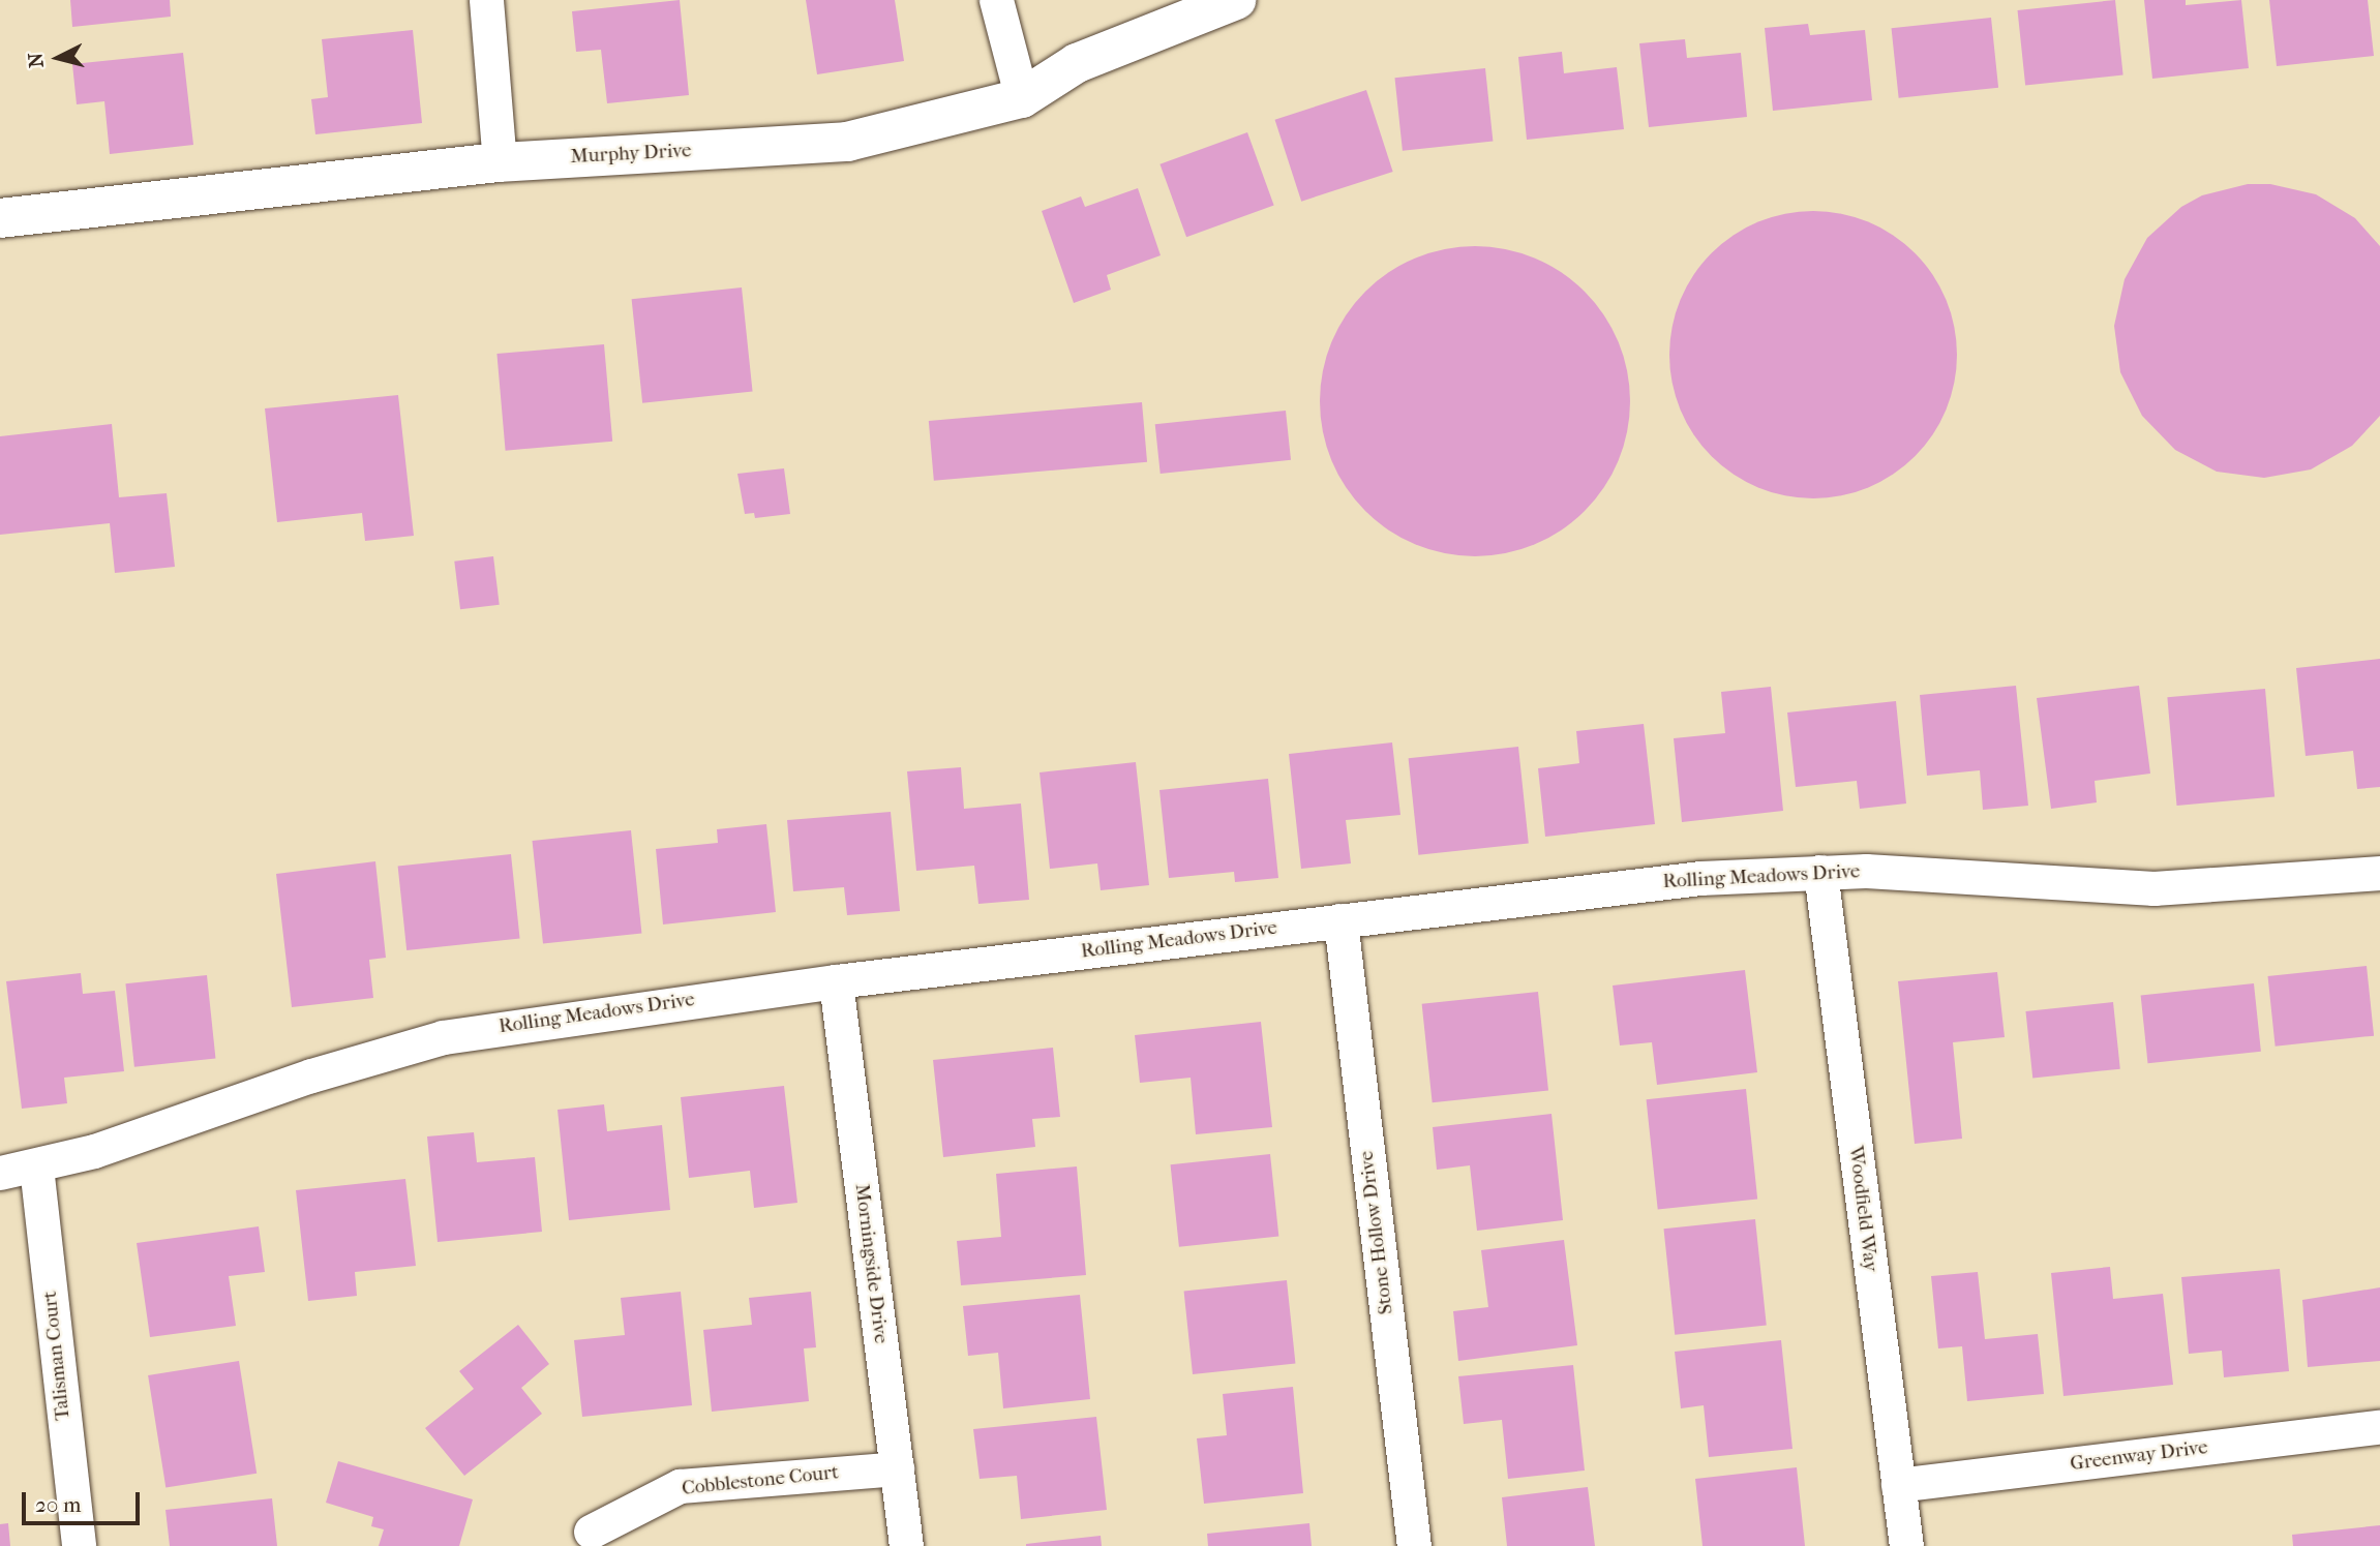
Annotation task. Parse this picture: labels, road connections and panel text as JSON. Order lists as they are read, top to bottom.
{
  "streets": {
    "street": [
      "Murphy Drive",
      "Rolling Meadows Drive",
      "Woodfield Way",
      "Stone Hollow Drive",
      "Morningside Drive",
      "Talisman Court",
      "Greenway Drive",
      "Cobblestone Court"
    ]
  },
  "crossings": [
    ["Rolling Meadows Drive", "Woodfield Way"],
    ["Rolling Meadows Drive", "Stone Hollow Drive"],
    ["Rolling Meadows Drive", "Morningside Drive"],
    ["Rolling Meadows Drive", "Talisman Court"],
    ["Woodfield Way", "Greenway Drive"],
    ["Morningside Drive", "Cobblestone Court"]
  ],
  "scale_bar": "20 m",
  "north": "left"
}
